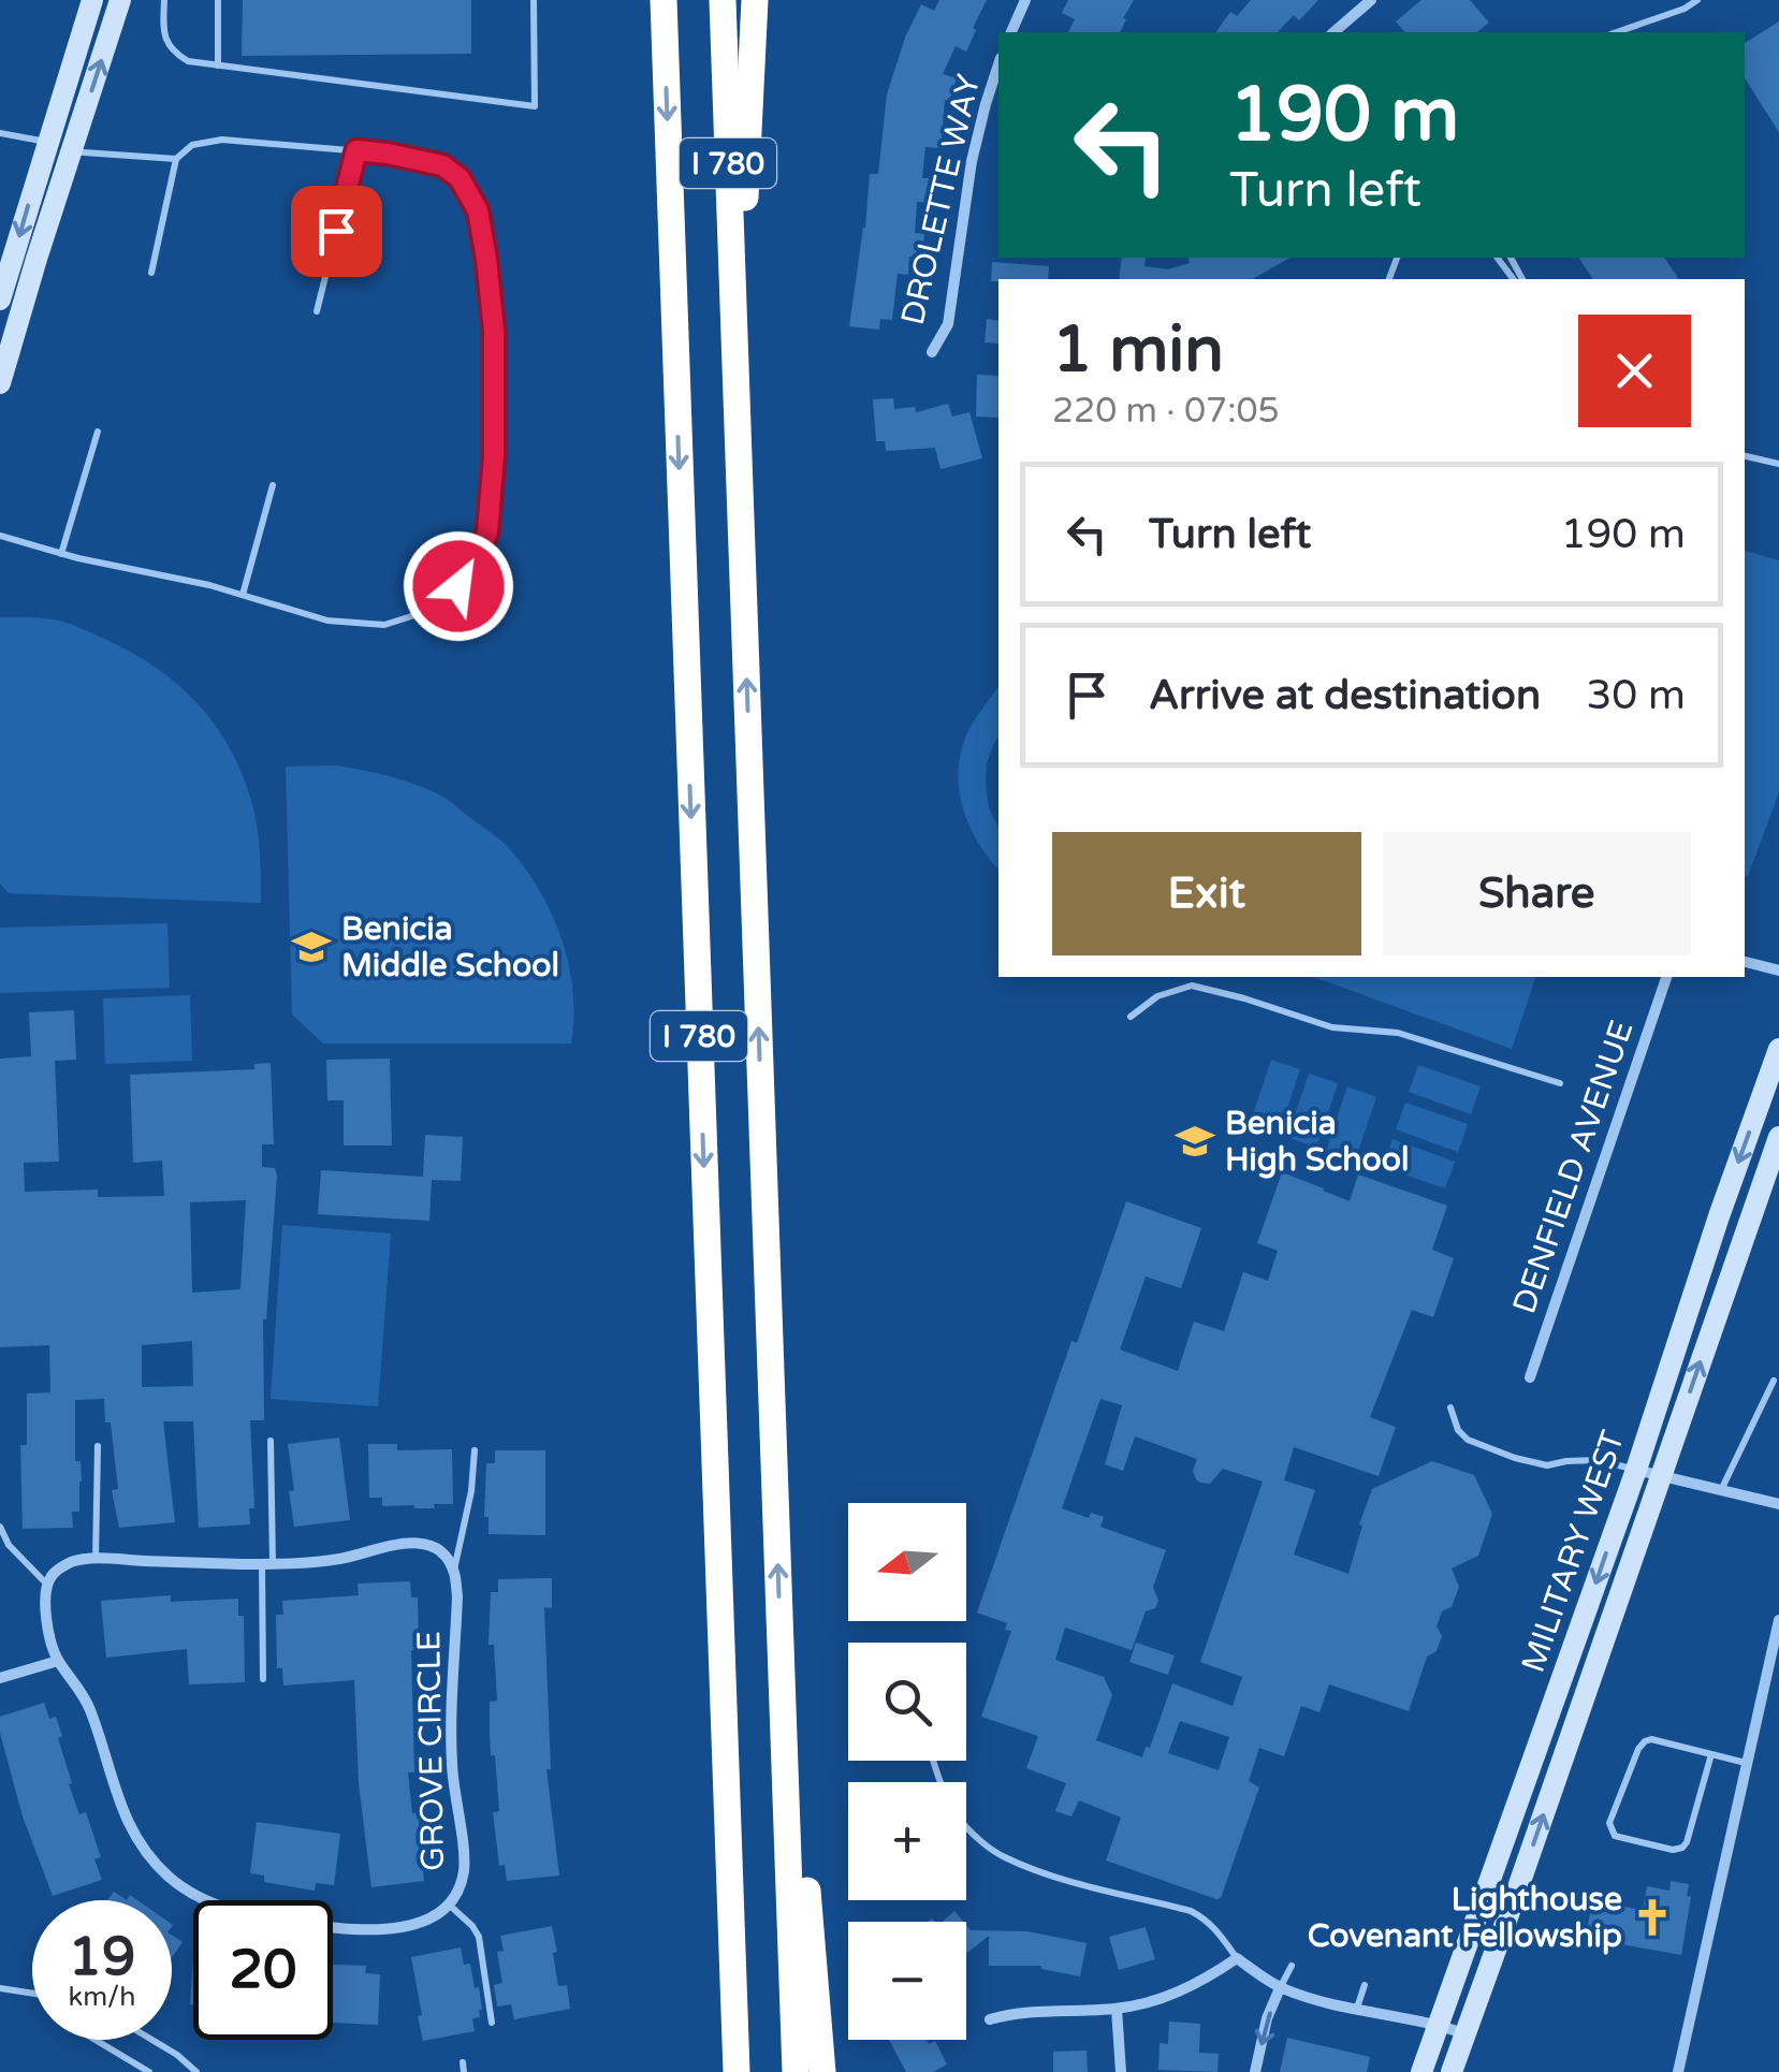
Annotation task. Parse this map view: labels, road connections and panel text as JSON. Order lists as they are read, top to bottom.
{
  "streets": {
    "highway": ["I 780"],
    "main road": ["MILITARY WEST"],
    "street": ["DROLETTE WAY", "DENFIELD AVENUE", "GROVE CIRCLE"]
  },
  "places": {
    "school or university": ["Benicia Middle School", "Benicia High School"],
    "church": ["Lighthouse Covenant Fellowship"]
  },
  "north": "left",
  "page": {
    "turn": ["190 m", "Turn left"],
    "heading": ["1 min", "220 m · 07:05"],
    "list": [
      {
        "name": "Turn left",
        "value": "190 m"
      },
      {
        "name": "Arrive at destination",
        "value": "30 m"
      }
    ],
    "buttons": ["Exit", "Share"],
    "map_buttons": ["+", "−"],
    "speed": "19 km/h",
    "limit": "20"
  }
}
